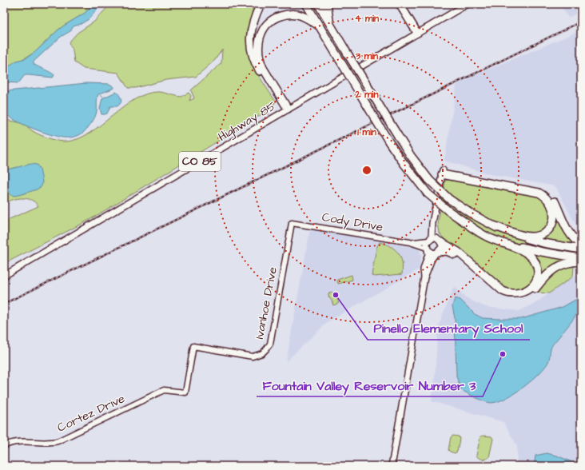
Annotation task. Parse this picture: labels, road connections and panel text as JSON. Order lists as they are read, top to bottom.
{
  "streets": {
    "main road": ["Highway 85", "CO 85"],
    "street": ["Cody Drive", "Ivanhoe Drive", "Cortez Drive"]
  },
  "crossings": [
    ["Highway 85", "CO 85"],
    ["Cody Drive", "Ivanhoe Drive"],
    ["Ivanhoe Drive", "Cortez Drive"]
  ],
  "places": ["Pinello Elementary School", "Fountain Valley Reservoir Number 3"],
  "rings": [
    "4 min",
    "3 min",
    "2 min",
    "1 min"
  ]
}
